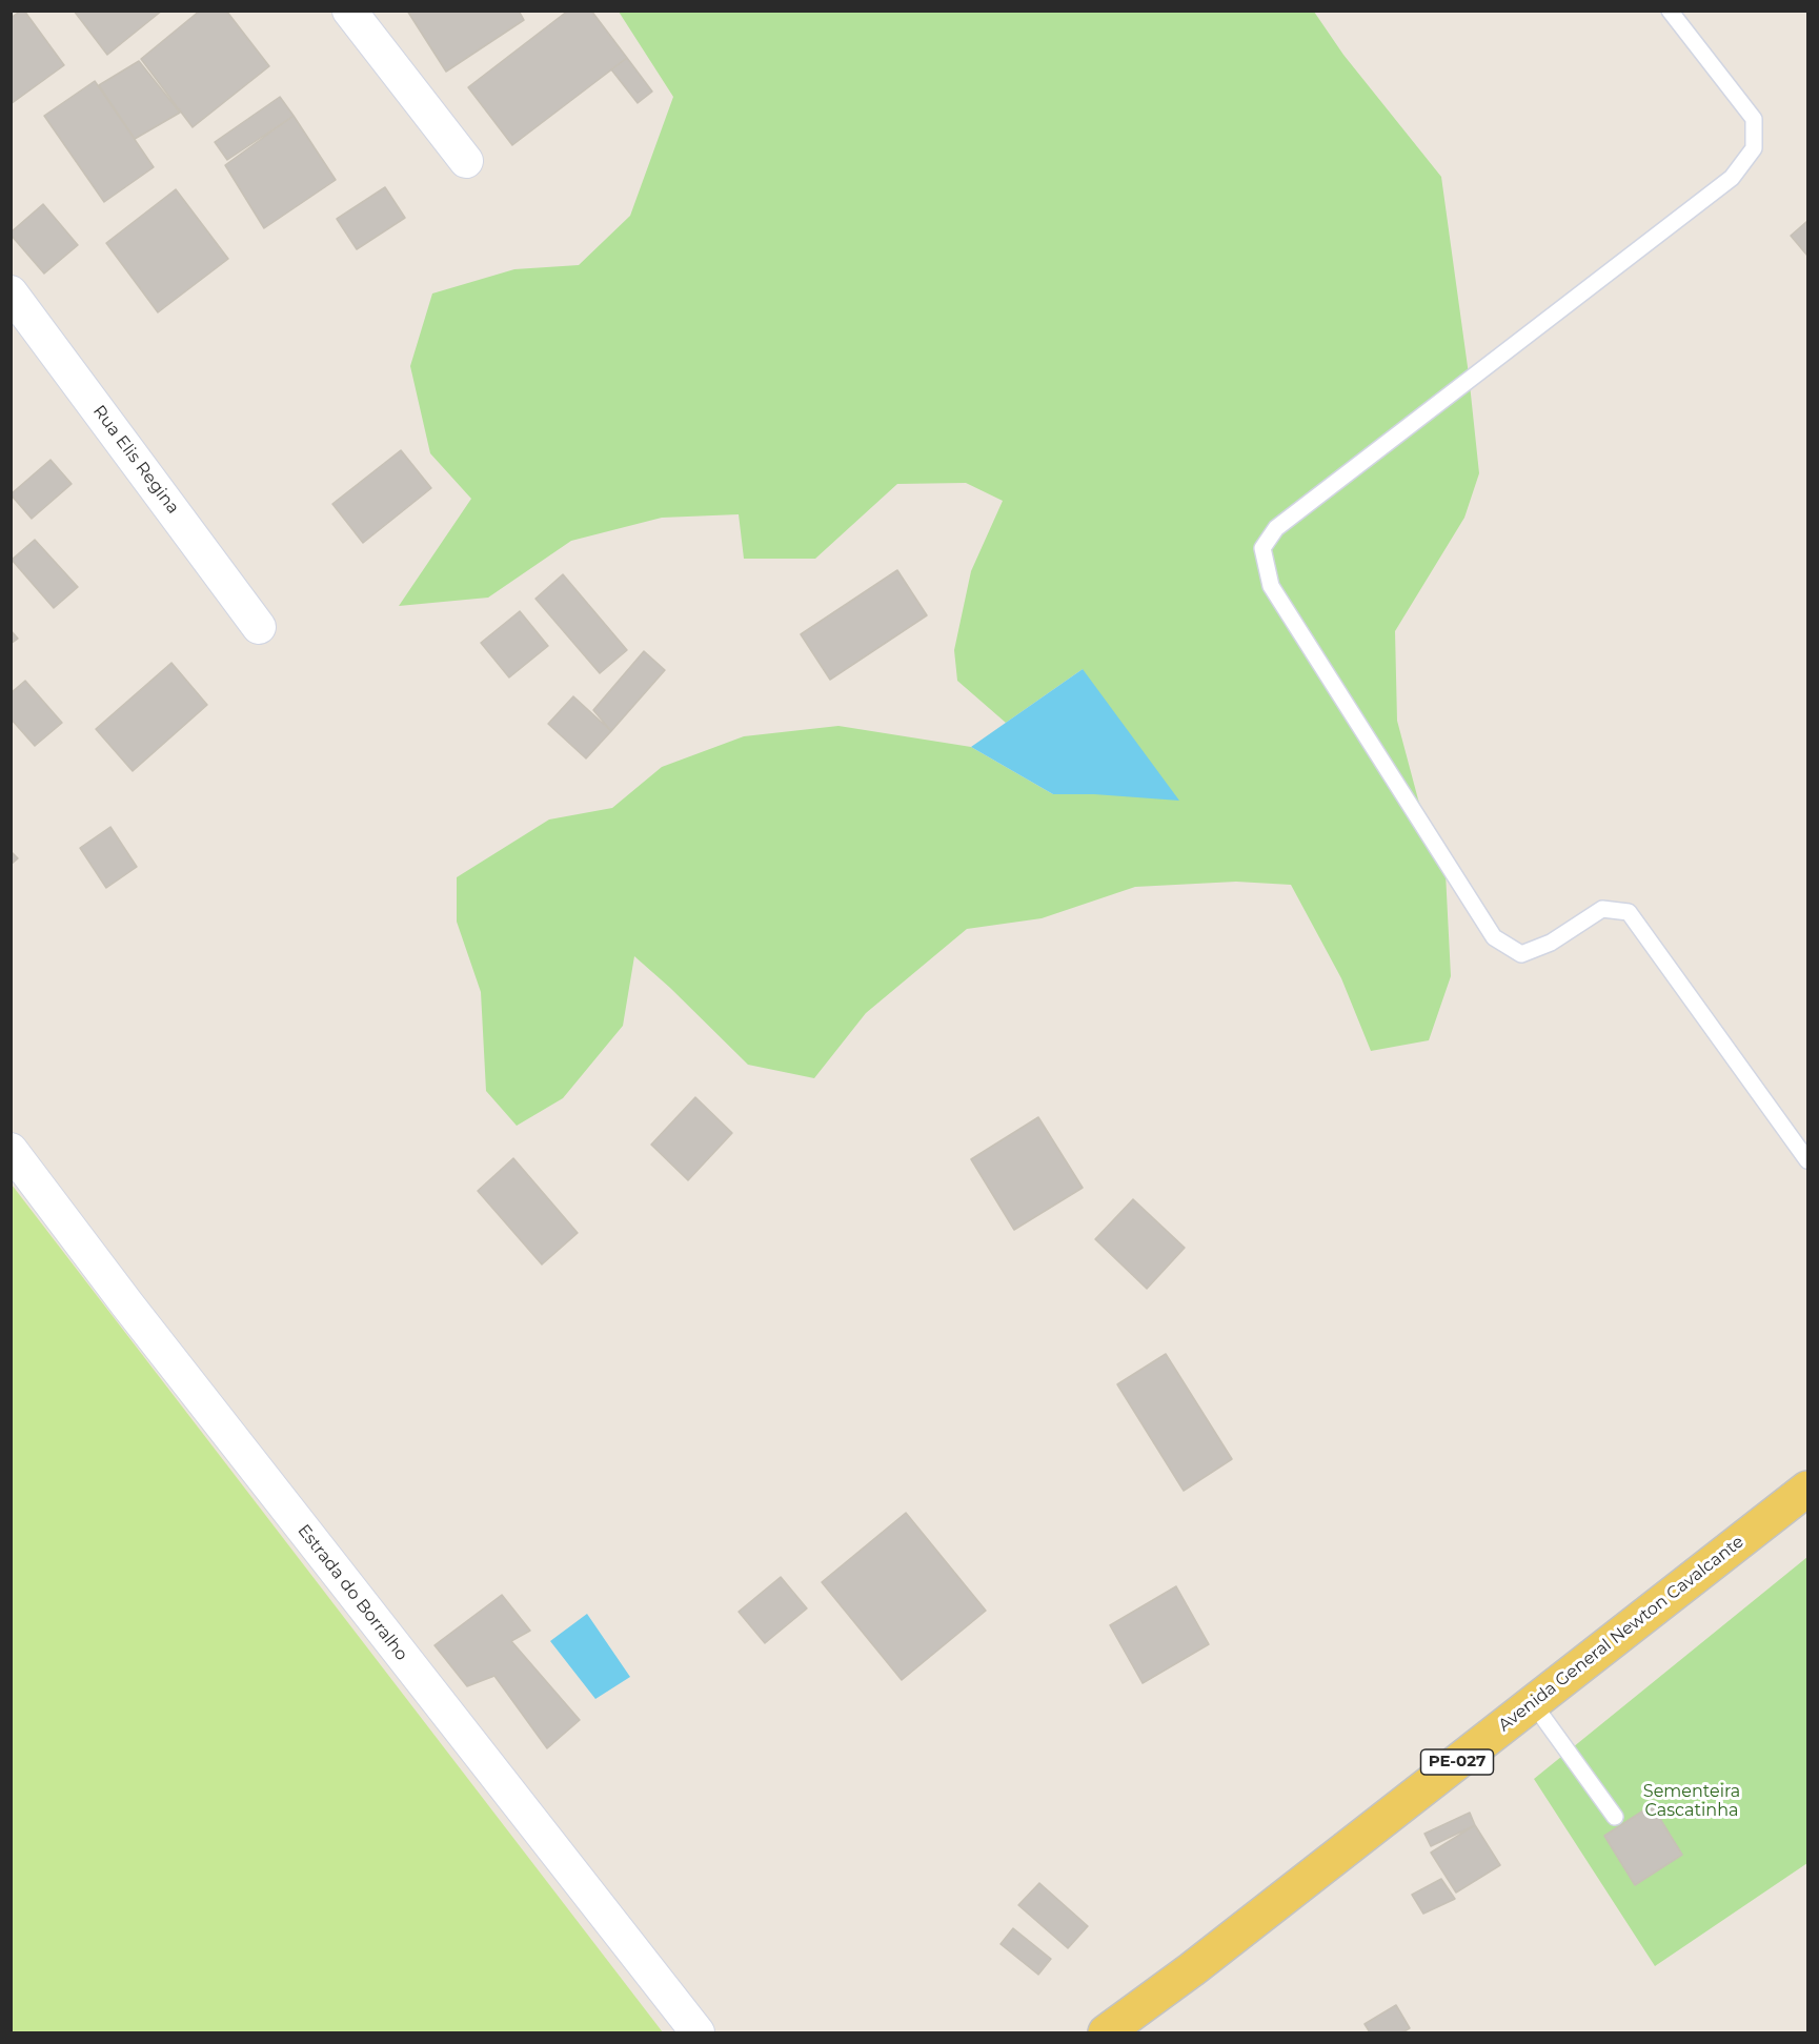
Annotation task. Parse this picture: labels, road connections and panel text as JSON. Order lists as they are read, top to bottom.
{
  "streets": {
    "main road": ["Avenida General Newton Cavalcante", "PE-027"],
    "street": ["Rua Elis Regina", "Estrada do Borralho"]
  },
  "parks": ["Sementeira Cascatinha"]
}
